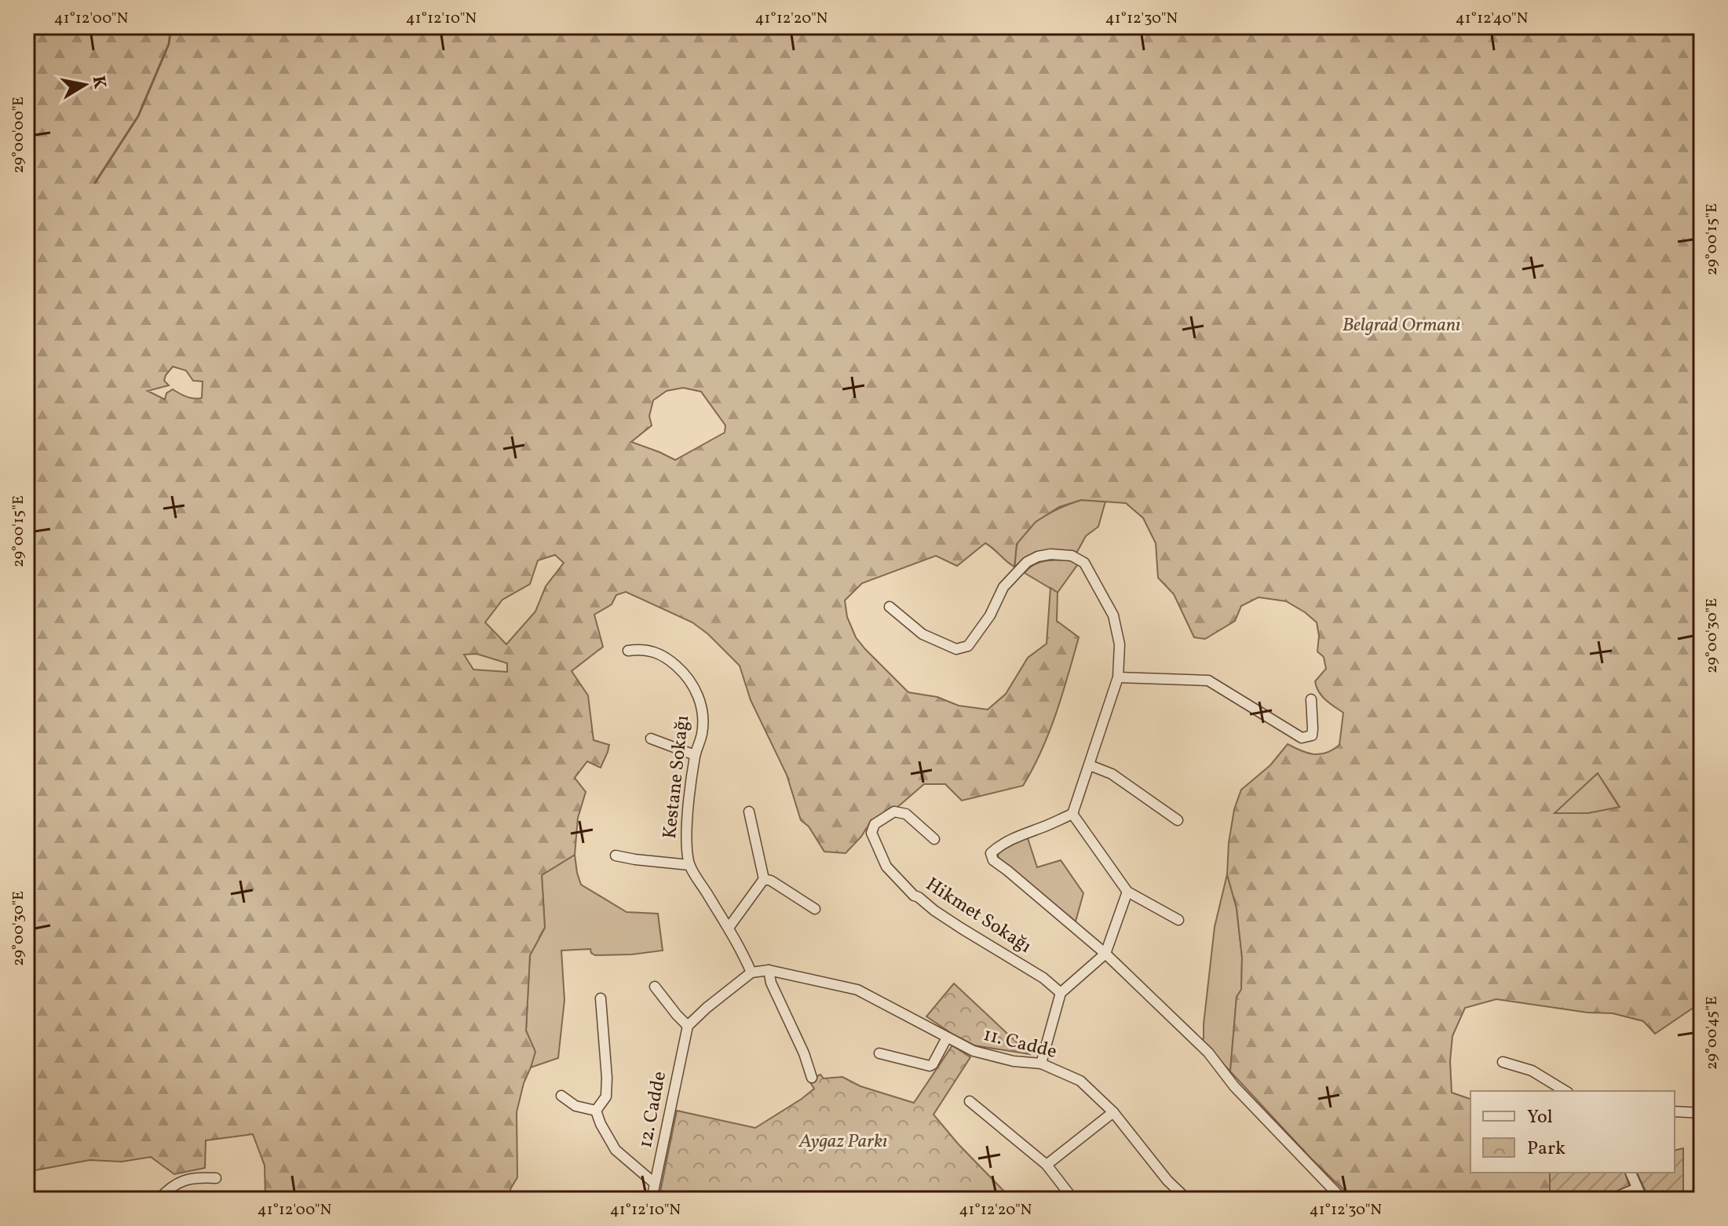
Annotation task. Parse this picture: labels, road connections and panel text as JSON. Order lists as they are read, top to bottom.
{
  "streets": {
    "street": [
      "Kestane Sokağı",
      "Hikmet Sokağı",
      "11. Cadde",
      "12. Cadde"
    ]
  },
  "parks": ["Belgrad Ormanı", "Aygaz Parkı"],
  "legend": ["Yol", "Park"],
  "north": "right",
  "coordinates": [
    "41°12'00\"N",
    "41°12'10\"N",
    "41°12'20\"N",
    "41°12'30\"N",
    "41°12'40\"N",
    "29°00'00\"E",
    "29°00'15\"E",
    "29°00'30\"E",
    "29°00'45\"E"
  ]
}
